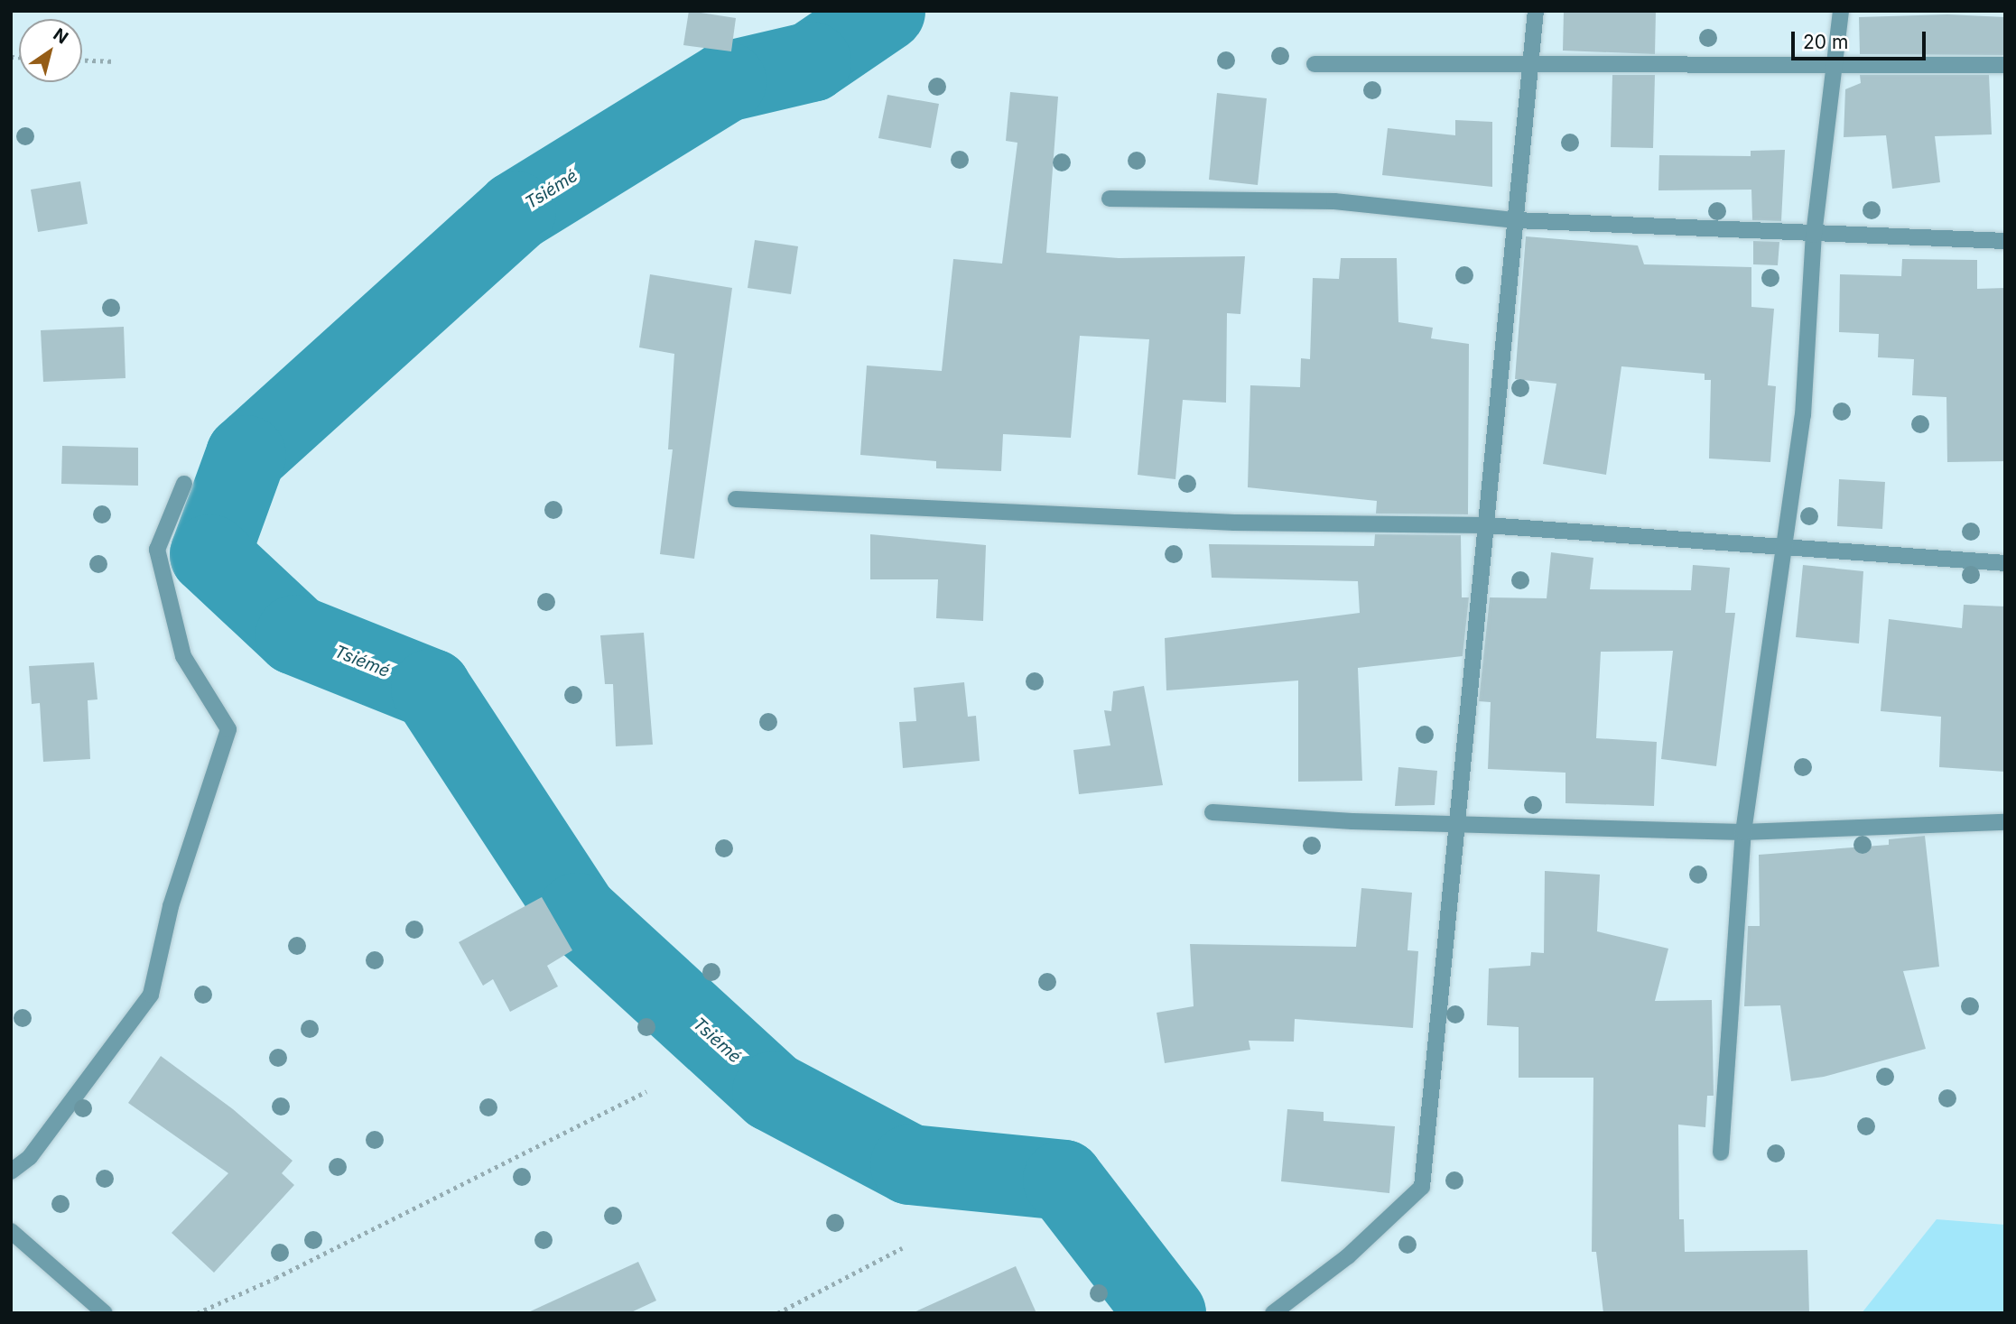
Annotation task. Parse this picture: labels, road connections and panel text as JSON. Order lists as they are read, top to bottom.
{
  "water": ["Tsiémé"],
  "scale_bar": "20 m",
  "north": "top right"
}
